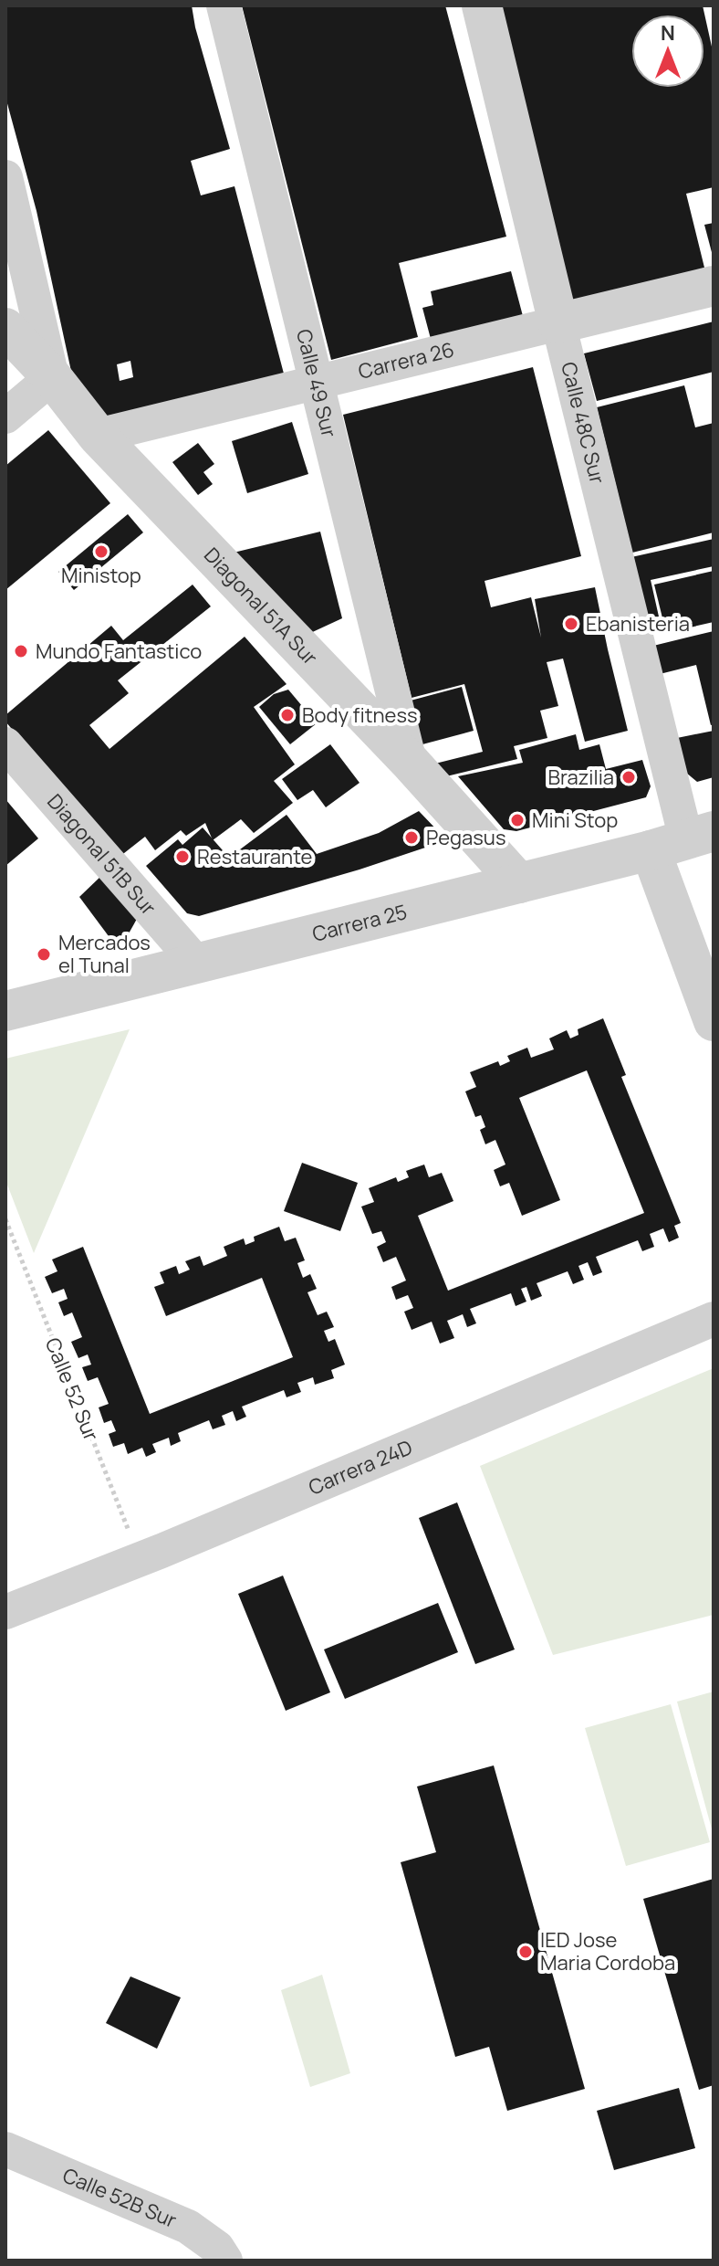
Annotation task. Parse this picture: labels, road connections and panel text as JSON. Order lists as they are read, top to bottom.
{
  "streets": {
    "street": [
      "Carrera 26",
      "Calle 49 Sur",
      "Calle 48C Sur",
      "Diagonal 51A Sur",
      "Diagonal 51B Sur",
      "Carrera 25",
      "Carrera 24D",
      "Calle 52B Sur"
    ],
    "path": ["Calle 52 Sur"]
  },
  "crossings": [
    ["Carrera 26", "Calle 49 Sur"],
    ["Carrera 26", "Calle 48C Sur"],
    ["Carrera 26", "Diagonal 51A Sur"],
    ["Calle 49 Sur", "Diagonal 51A Sur"],
    ["Calle 48C Sur", "Carrera 25"],
    ["Diagonal 51A Sur", "Carrera 25"],
    ["Diagonal 51B Sur", "Carrera 25"],
    ["Calle 52 Sur", "Carrera 24D"]
  ],
  "places": [
    "Ministop",
    "Ebanisteria",
    "Mundo Fantastico",
    "Body fitness",
    "Brazilia",
    "Mini Stop",
    "Pegasus",
    "Restaurante",
    "Mercados el Tunal",
    "IED Jose Maria Cordoba"
  ],
  "north": "top"
}
